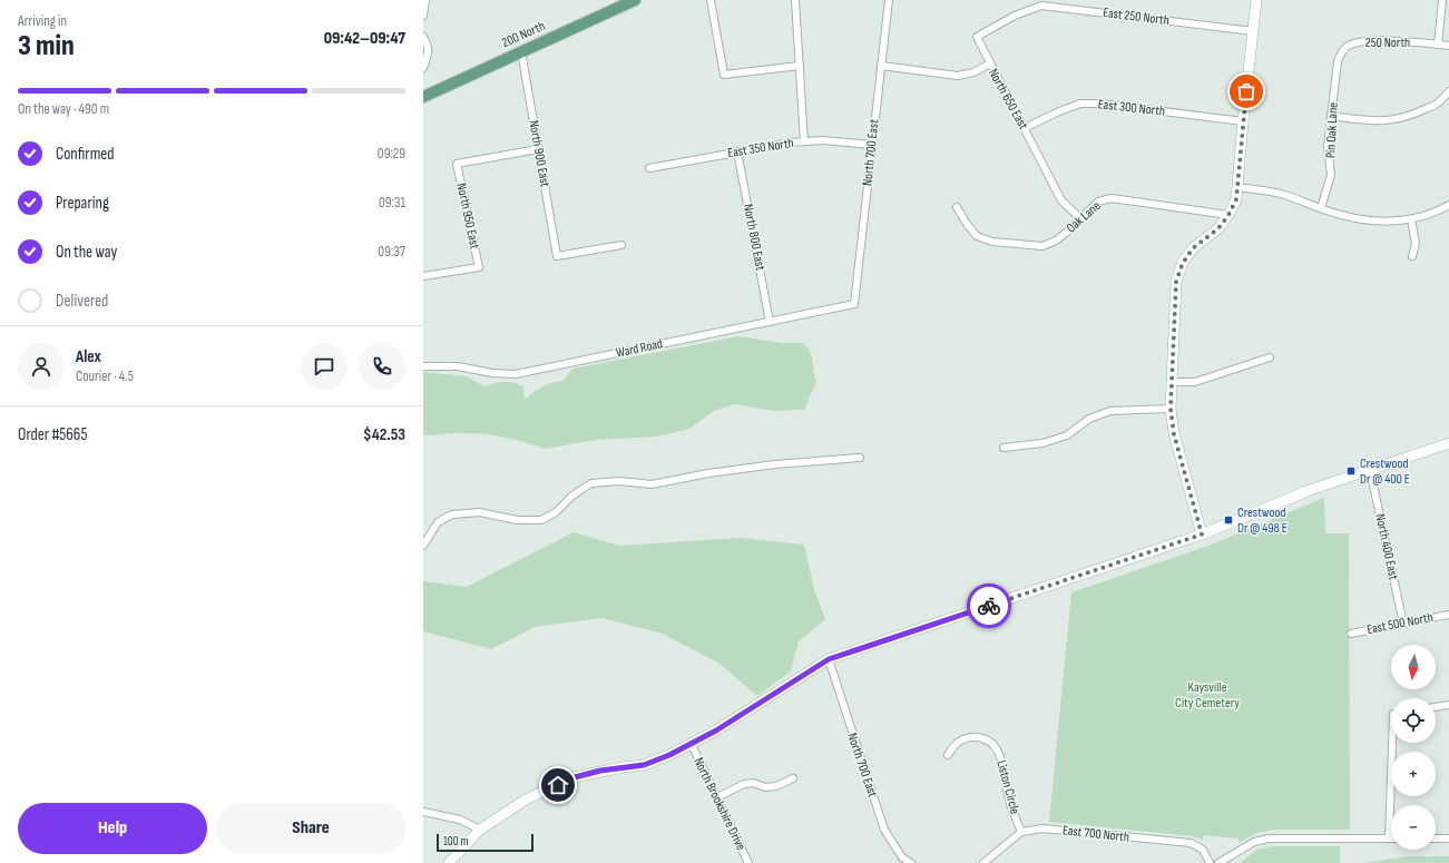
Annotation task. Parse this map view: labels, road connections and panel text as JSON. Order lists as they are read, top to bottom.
{
  "streets": {
    "main road": ["200 North"],
    "street": [
      "East 250 North",
      "250 North",
      "North 650 East",
      "East 300 North",
      "Pin Oak Lane",
      "East 350 North",
      "North 700 East",
      "North 900 East",
      "North 950 East",
      "Oak Lane",
      "North 800 East",
      "Ward Road",
      "North 400 East",
      "East 500 North",
      "Liston Circle",
      "North Brookshire Drive",
      "East 700 North"
    ]
  },
  "crossings": [
    ["East 250 North", "North 650 East"],
    ["200 North", "North 900 East"],
    ["250 North", "Pin Oak Lane"],
    ["North 650 East", "East 300 North"],
    ["North 650 East", "North 700 East"],
    ["North 650 East", "Oak Lane"],
    ["East 350 North", "North 700 East"],
    ["East 350 North", "North 800 East"],
    ["North 700 East", "Ward Road"],
    ["North 900 East", "North 950 East"],
    ["North 800 East", "Ward Road"],
    ["North 400 East", "East 500 North"],
    ["Liston Circle", "East 700 North"]
  ],
  "parks": ["Kaysville City Cemetery"],
  "places": {
    "transit": ["Crestwood Dr @ 400 E", "Crestwood Dr @ 498 E"]
  },
  "scale_bar": "100 m",
  "north": "bottom",
  "page": {
    "heading": ["3 min", "Arriving in", "09:42–09:47"],
    "panel": [
      "Alex",
      "Courier · 4.5",
      "Order #5665",
      "$42.53"
    ],
    "bar": "On the way · 490 m",
    "list": [
      ["Confirmed", "09:29"],
      ["Preparing", "09:31"],
      ["On the way", "09:37"],
      "Delivered"
    ],
    "map_buttons": ["+", "−"],
    "buttons": ["Help", "Share"],
    "scale": "100 m"
  }
}
